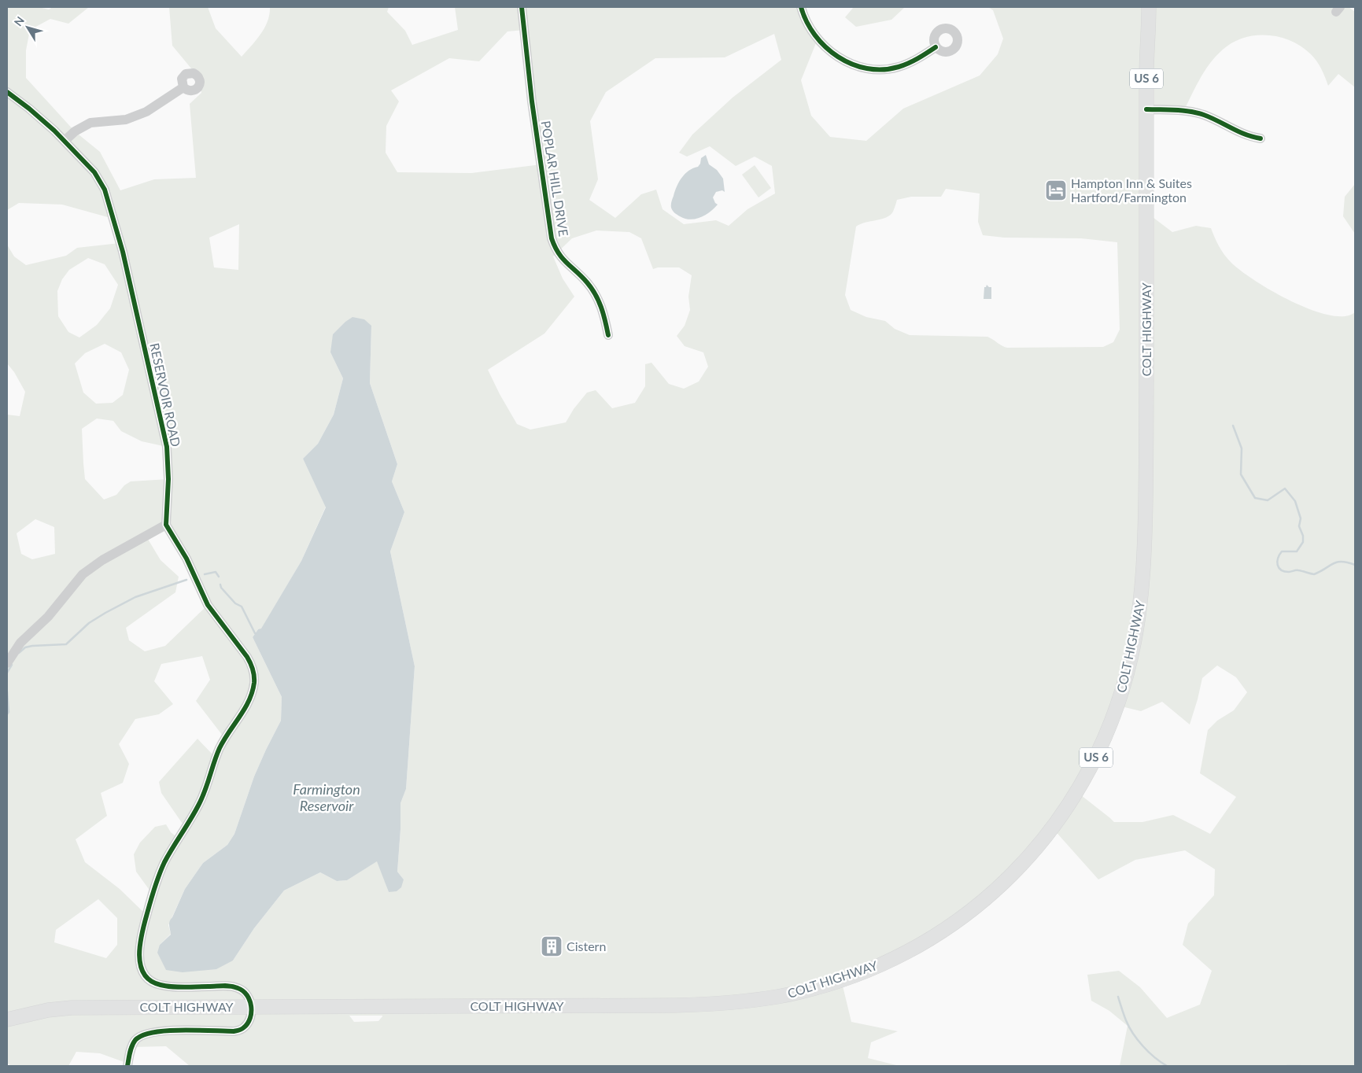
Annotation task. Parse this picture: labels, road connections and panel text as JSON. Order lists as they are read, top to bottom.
{
  "streets": {
    "highway": ["US 6", "COLT HIGHWAY"],
    "street": ["POPLAR HILL DRIVE", "RESERVOIR ROAD"]
  },
  "water": ["Farmington Reservoir"],
  "places": {
    "hotel": ["Hampton Inn & Suites Hartford/Farmington"],
    "building": ["Cistern"]
  },
  "north": "top left"
}
